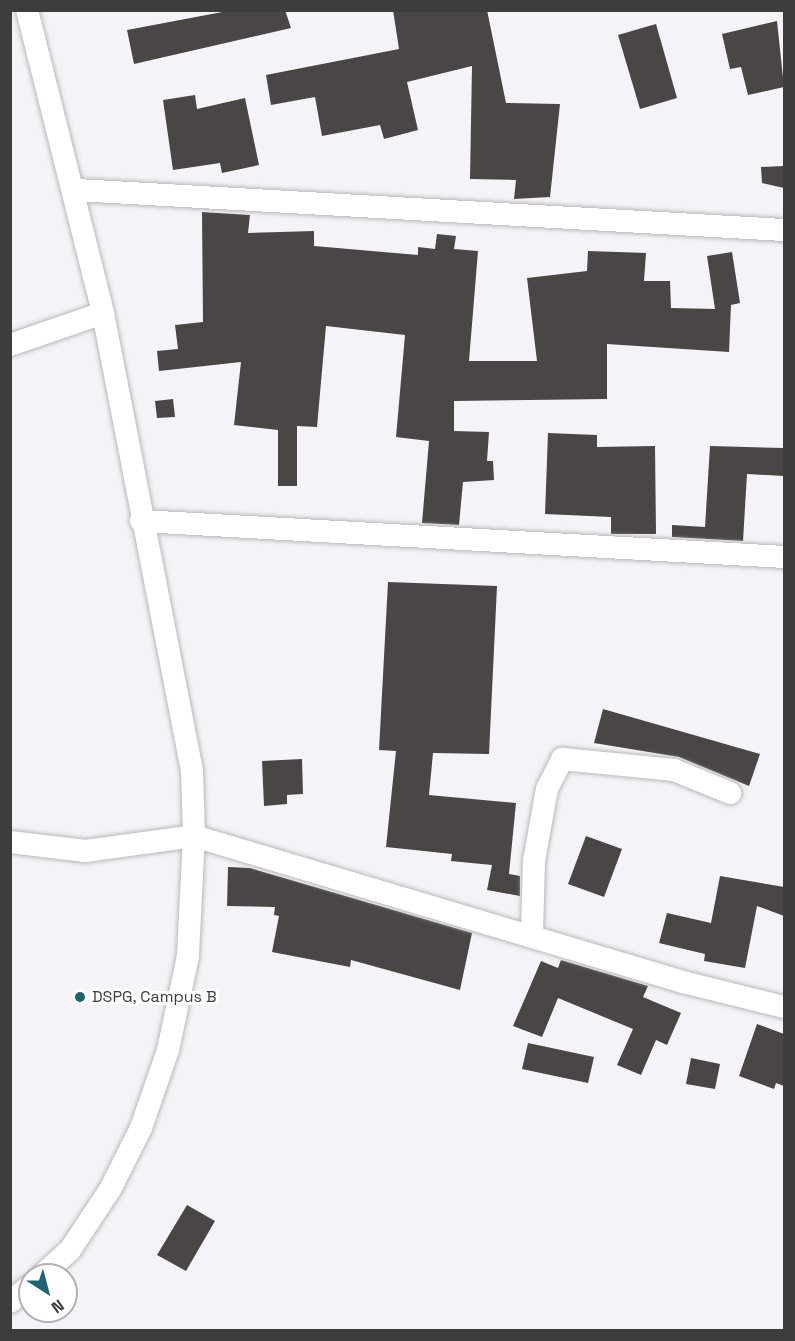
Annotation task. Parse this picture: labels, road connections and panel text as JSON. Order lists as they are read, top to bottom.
{
  "places": ["DSPG, Campus B"],
  "north": "bottom right"
}
